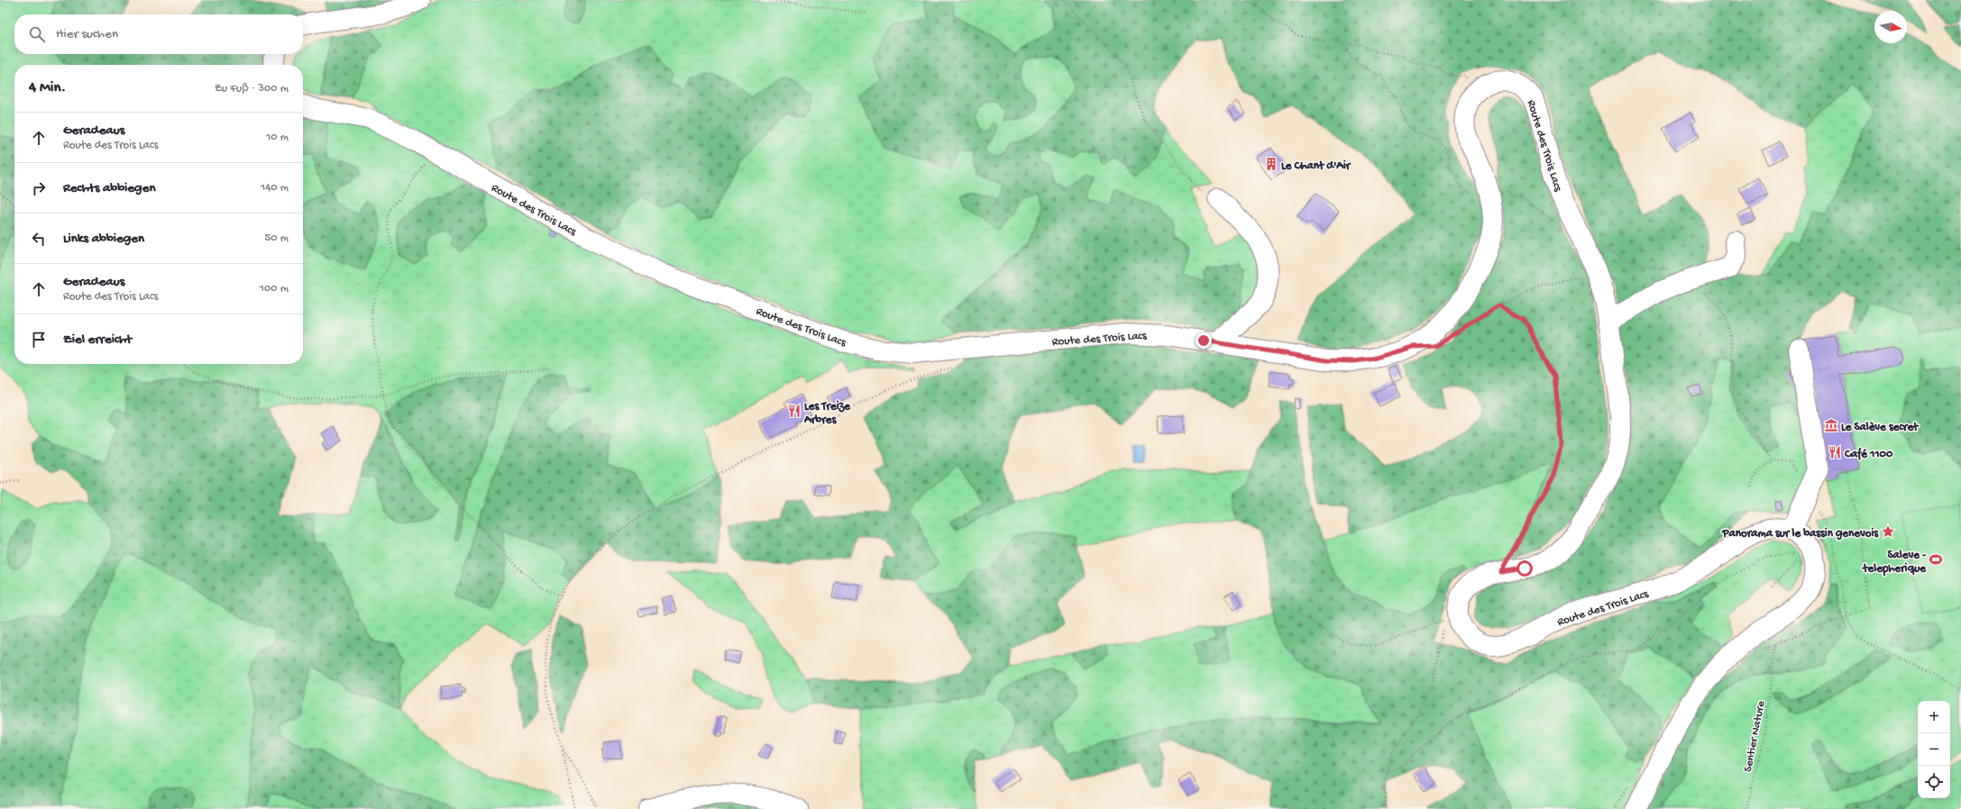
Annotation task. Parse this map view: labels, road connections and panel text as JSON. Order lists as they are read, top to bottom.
{
  "streets": {
    "street": ["Route des Trois Lacs"],
    "path": ["Sentier Nature"]
  },
  "places": {
    "building": ["Le Chant d'Air"],
    "restaurant": ["Les Treize Arbres", "Café 1100"],
    "museum": ["Le Salève secret"],
    "place": ["Panorama sur le bassin genevois"],
    "sports": ["Saleve - telepherique"]
  },
  "north": "right",
  "page": {
    "search": "Hier suchen",
    "heading": ["4 Min.", "Zu Fuß · 300 m"],
    "list": [
      ["Geradeaus", "Route des Trois Lacs", "10 m"],
      ["Rechts abbiegen", "140 m"],
      ["Links abbiegen", "50 m"],
      ["Geradeaus", "Route des Trois Lacs", "100 m"],
      "Ziel erreicht"
    ],
    "map_buttons": ["+", "−"]
  }
}
